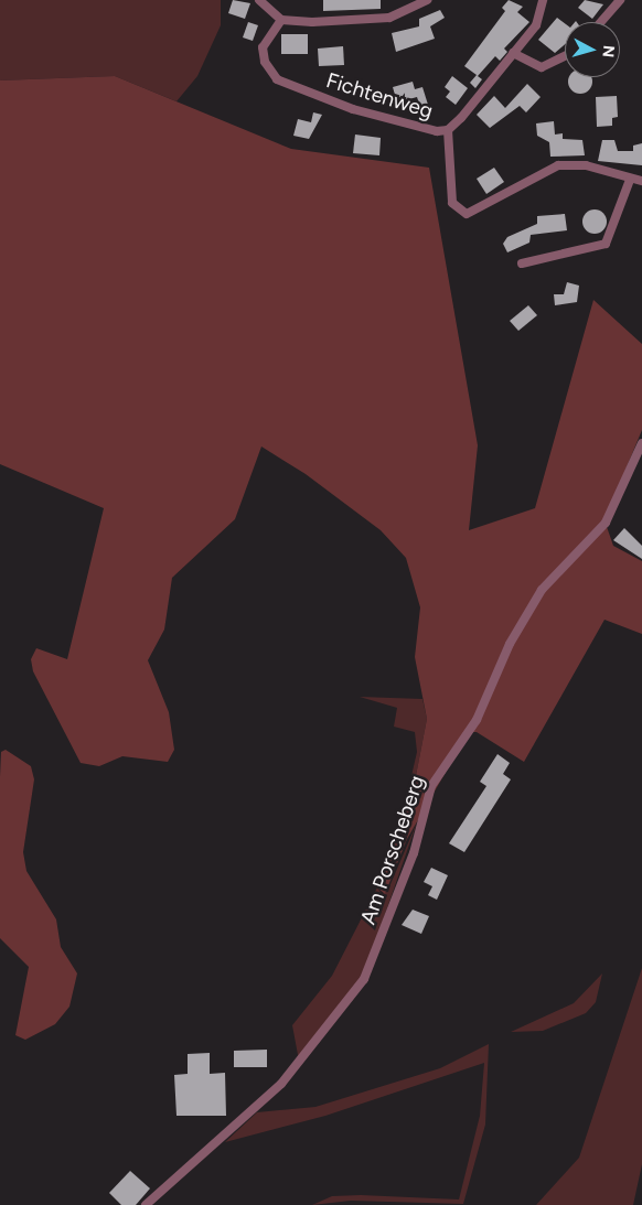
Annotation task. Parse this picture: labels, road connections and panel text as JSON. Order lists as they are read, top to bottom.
{
  "streets": {
    "street": ["Fichtenweg", "Am Porscheberg"]
  },
  "north": "right"
}
